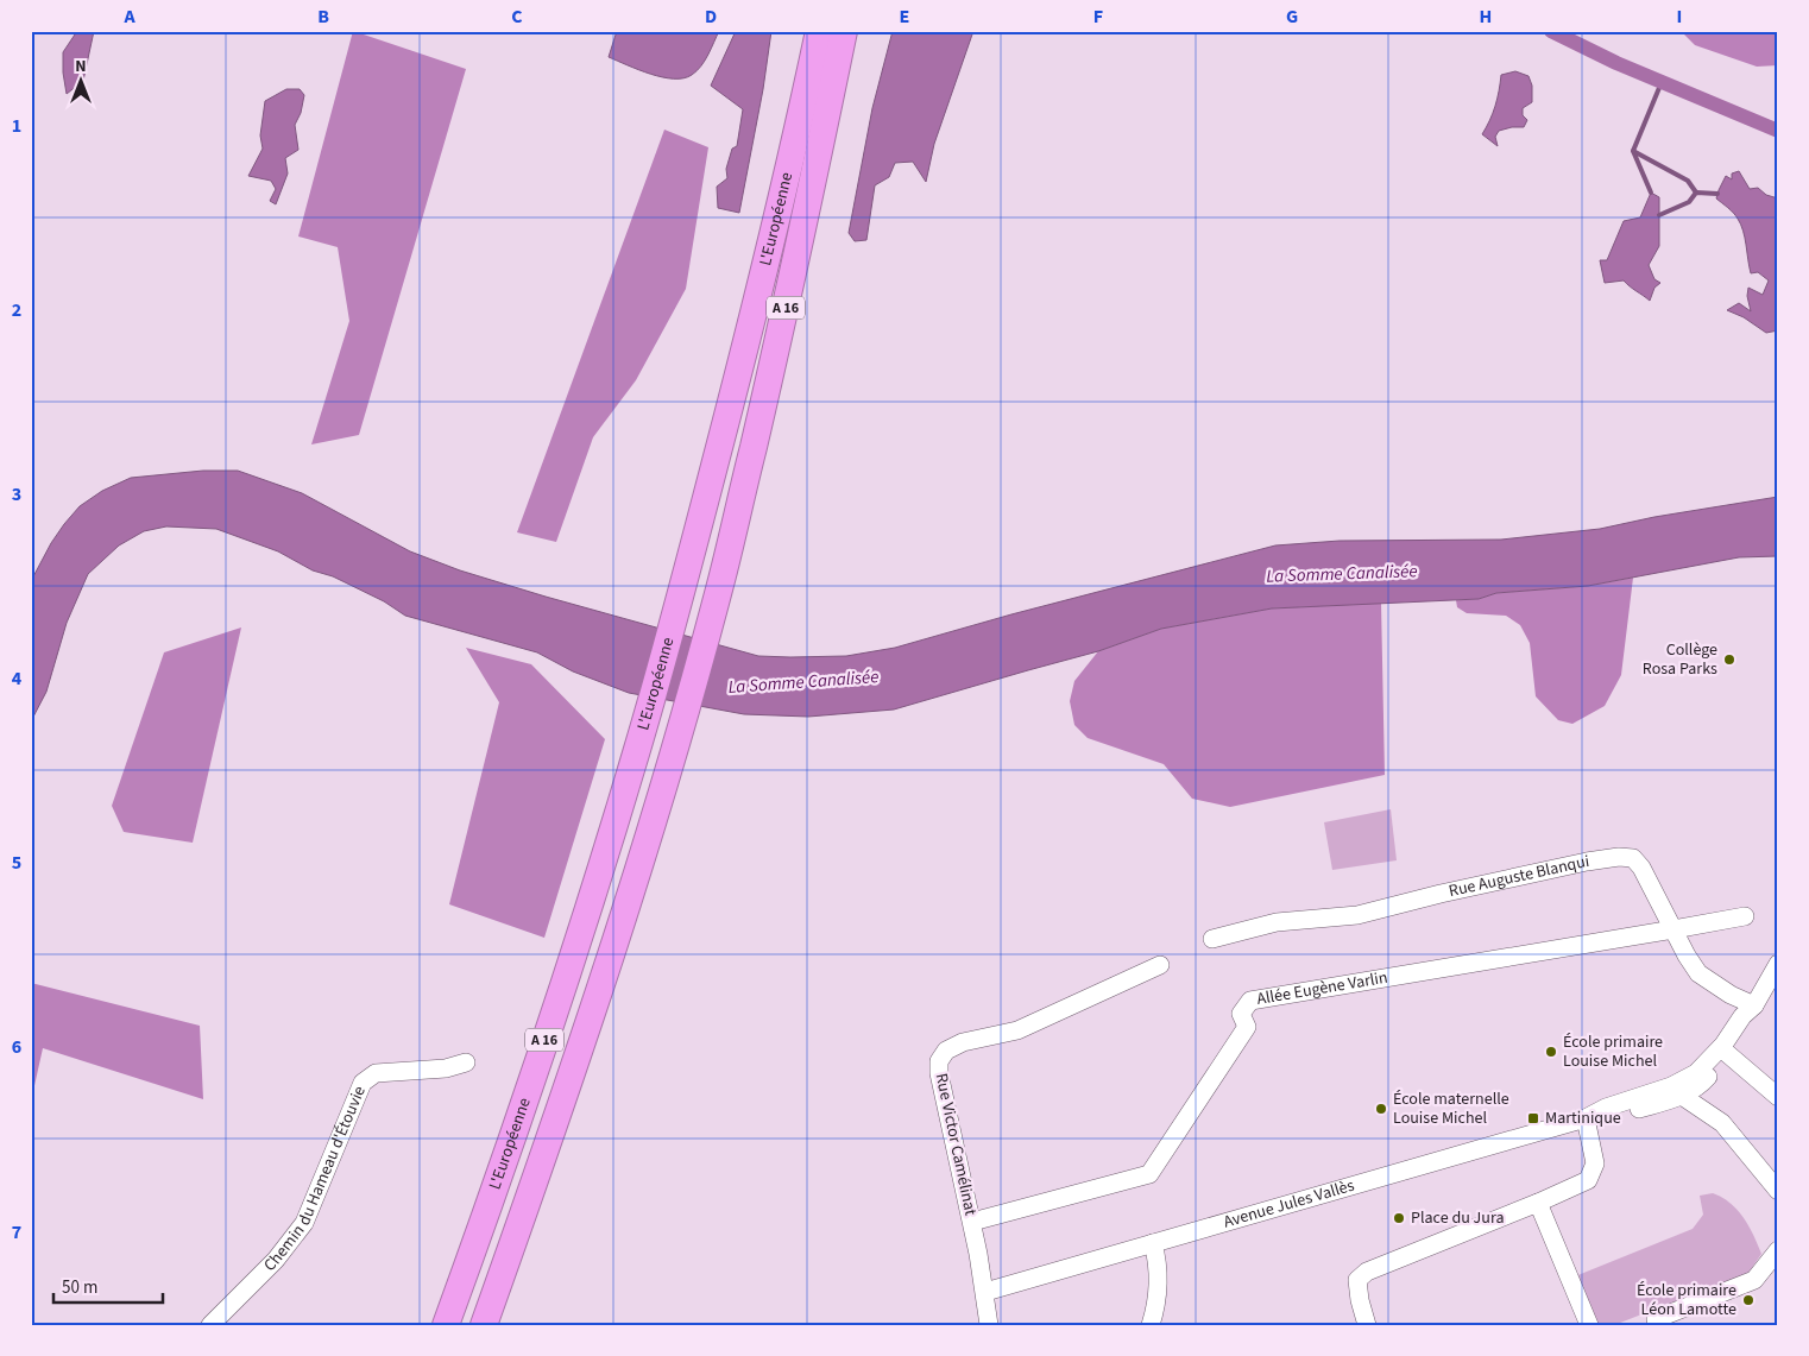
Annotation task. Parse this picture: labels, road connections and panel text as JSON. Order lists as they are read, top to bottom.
{
  "streets": {
    "highway": ["L'Européenne", "A 16"],
    "street": [
      "Rue Auguste Blanqui",
      "Allée Eugène Varlin",
      "Rue Victor Camélinat",
      "Chemin du Hameau d'Étouvie",
      "Avenue Jules Vallès"
    ]
  },
  "crossings": [
    ["Rue Auguste Blanqui", "Allée Eugène Varlin"],
    ["Allée Eugène Varlin", "Rue Victor Camélinat"],
    ["Rue Victor Camélinat", "Avenue Jules Vallès"]
  ],
  "water": ["La Somme Canalisée"],
  "places": {
    "other": [
      "Collège Rosa Parks",
      "École primaire Louise Michel",
      "École maternelle Louise Michel",
      "Place du Jura",
      "École primaire Léon Lamotte"
    ],
    "transit": ["Martinique"]
  },
  "scale_bar": "50 m",
  "north": "top",
  "grid": {
    "columns": [
      "A",
      "B",
      "C",
      "D",
      "E",
      "F",
      "G",
      "H",
      "I"
    ],
    "rows": [
      "1",
      "2",
      "3",
      "4",
      "5",
      "6",
      "7"
    ]
  }
}
